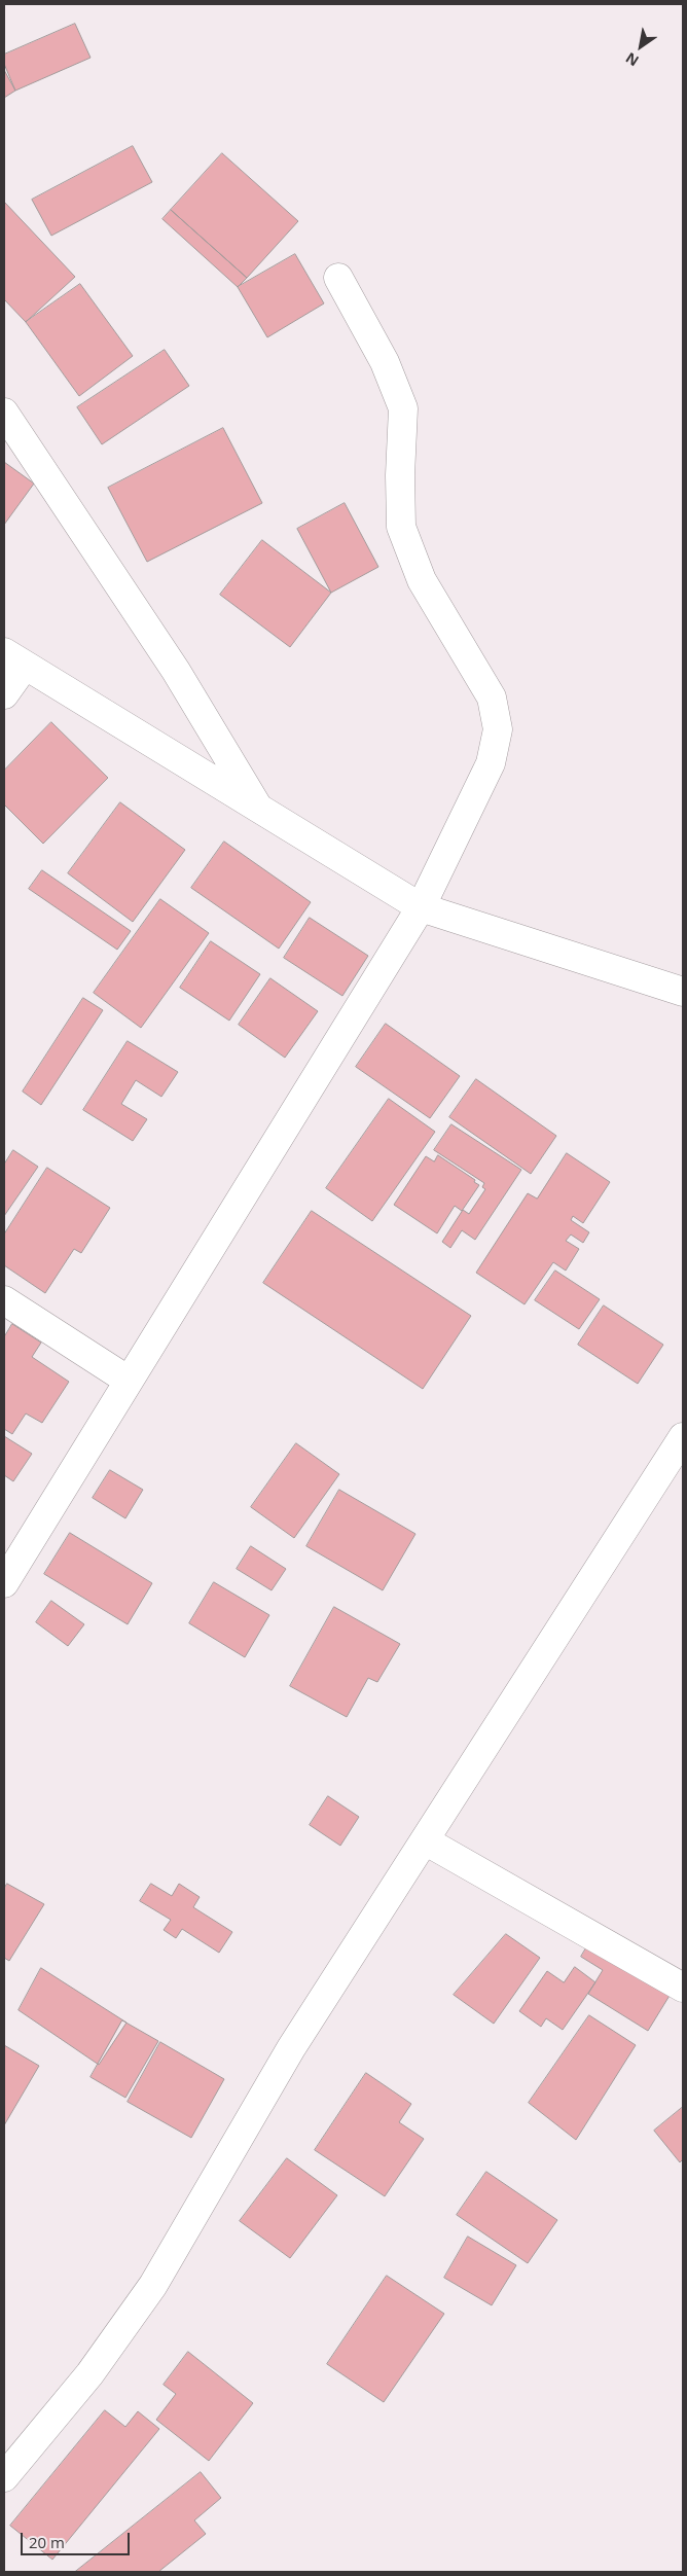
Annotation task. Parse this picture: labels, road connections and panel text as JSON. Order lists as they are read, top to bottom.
{
  "scale_bar": "20 m",
  "north": "bottom left"
}
